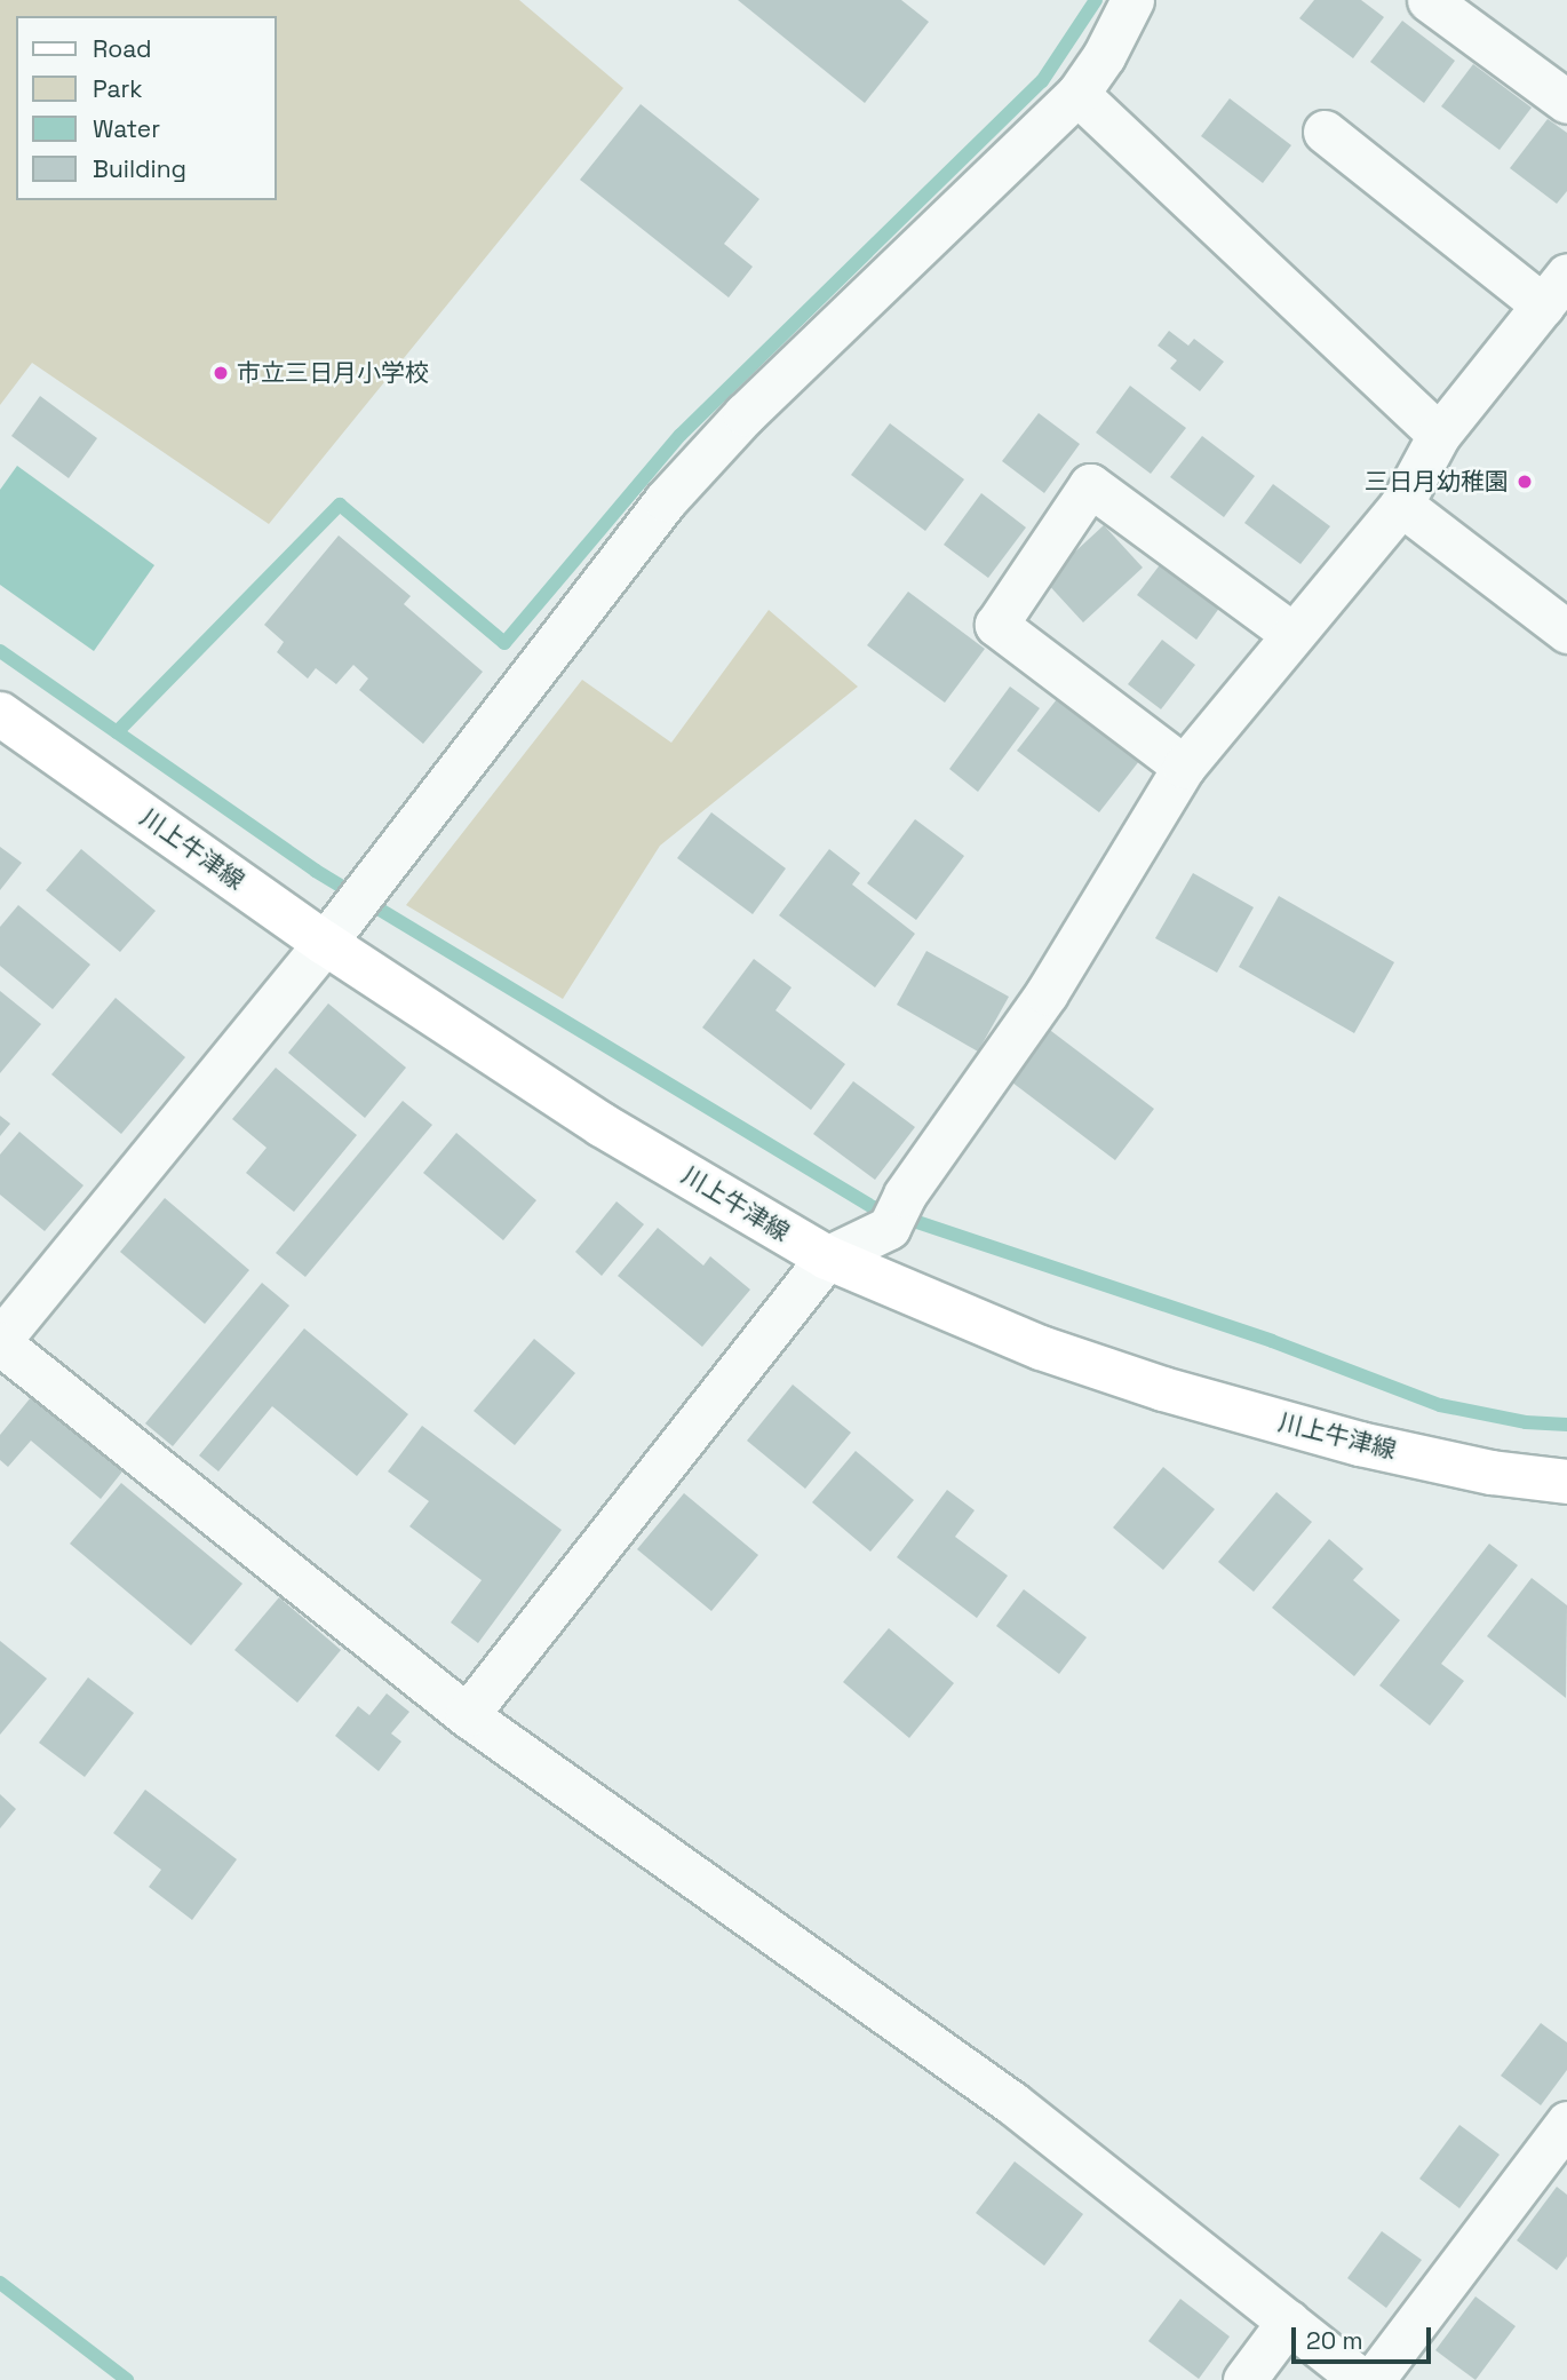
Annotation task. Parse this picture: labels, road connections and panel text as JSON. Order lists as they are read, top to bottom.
{
  "streets": {
    "main road": ["川上牛津線"]
  },
  "places": ["市立三日月小学校", "三日月幼稚園"],
  "legend": [
    "Road",
    "Park",
    "Water",
    "Building"
  ],
  "scale_bar": "20 m"
}
